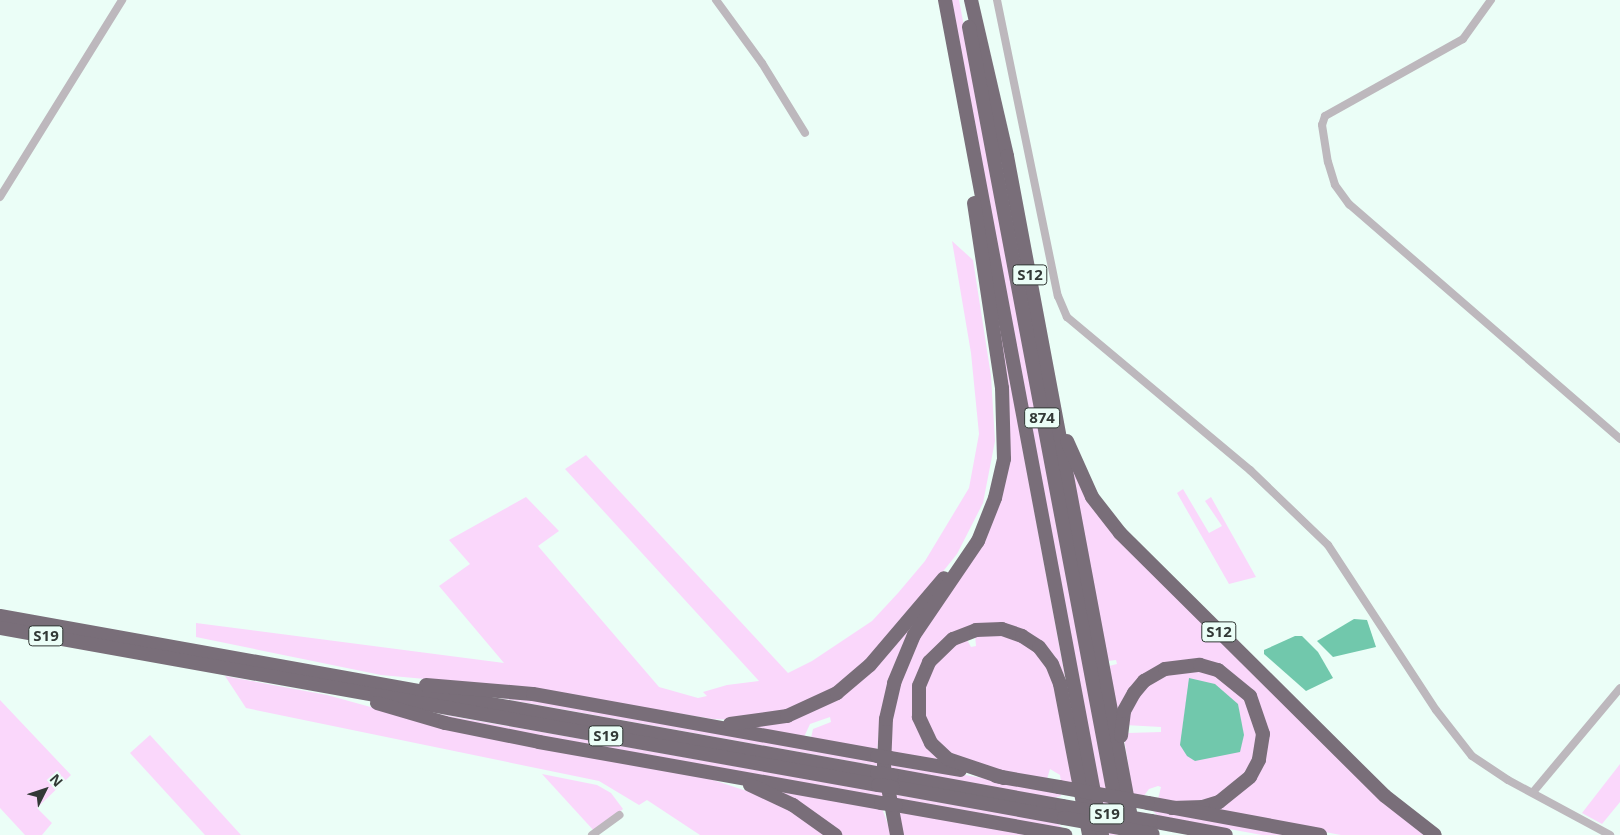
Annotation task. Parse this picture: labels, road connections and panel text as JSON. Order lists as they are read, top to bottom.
{
  "streets": {
    "highway": ["S12", "874", "S19"]
  },
  "north": "top right"
}
